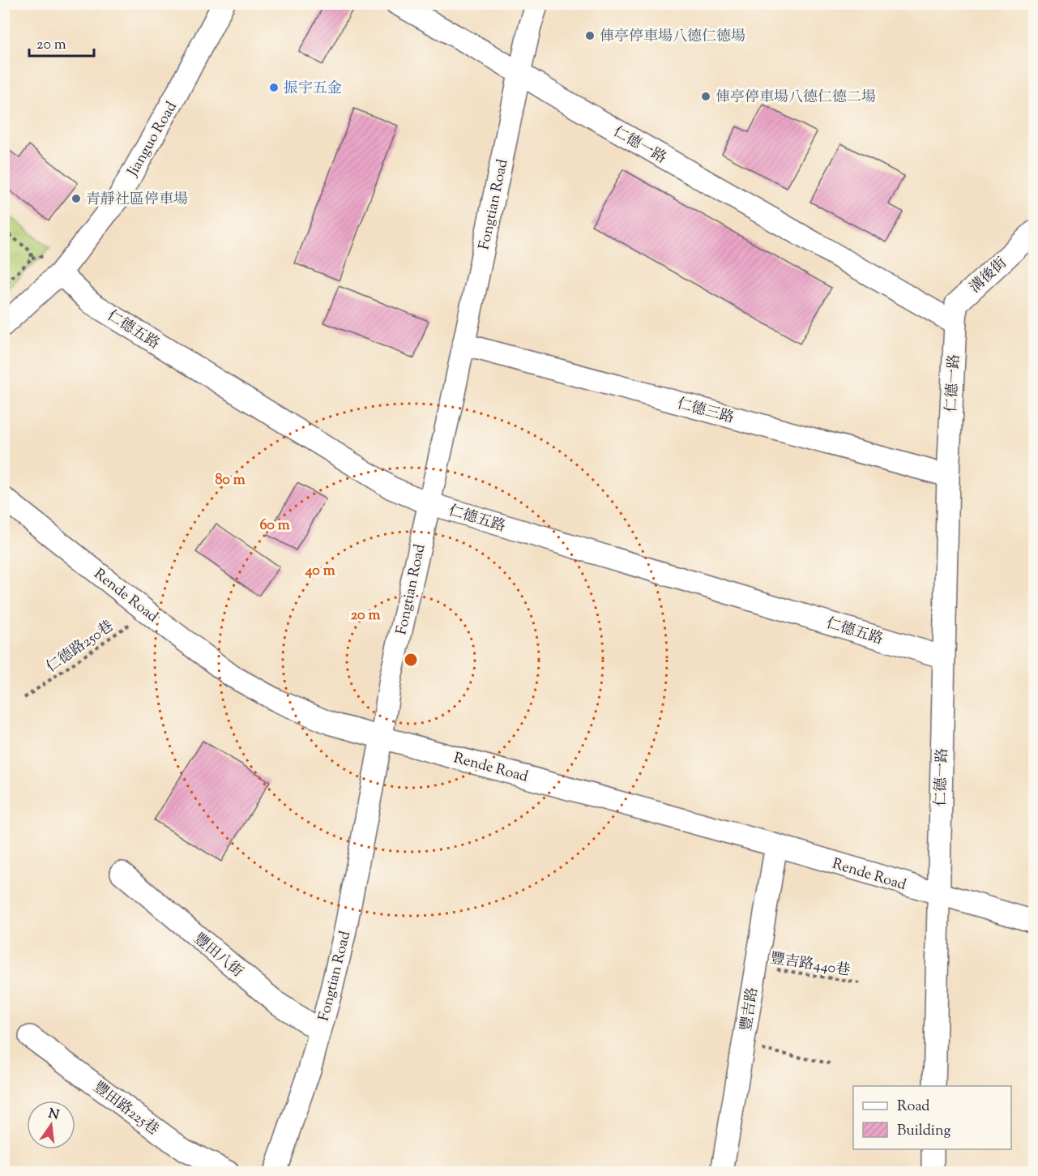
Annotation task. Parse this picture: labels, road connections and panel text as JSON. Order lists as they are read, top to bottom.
{
  "streets": {
    "street": [
      "Jianguo Road",
      "仁德一路",
      "Fongtian Road",
      "溝後街",
      "仁德五路",
      "仁德三路",
      "Rende Road",
      "豐田八街",
      "豐吉路",
      "豐田路225巷"
    ],
    "path": ["仁德路250巷", "豐吉路440巷"]
  },
  "crossings": [
    ["Jianguo Road", "仁德五路"],
    ["仁德一路", "Fongtian Road"],
    ["仁德一路", "溝後街"],
    ["仁德一路", "仁德五路"],
    ["仁德一路", "仁德三路"],
    ["仁德一路", "Rende Road"],
    ["Fongtian Road", "仁德五路"],
    ["Fongtian Road", "仁德三路"],
    ["Fongtian Road", "Rende Road"],
    ["Fongtian Road", "豐田八街"],
    ["Rende Road", "仁德路250巷"],
    ["Rende Road", "豐吉路"],
    ["豐吉路440巷", "豐吉路"]
  ],
  "places": [
    "俥亭停車場八德仁德場",
    "振宇五金",
    "俥亭停車場八德仁德二場",
    "青靜社區停車場"
  ],
  "legend": ["Road", "Building"],
  "scale_bar": "20 m",
  "north": "top",
  "rings": [
    "80 m",
    "60 m",
    "40 m",
    "20 m"
  ]
}
